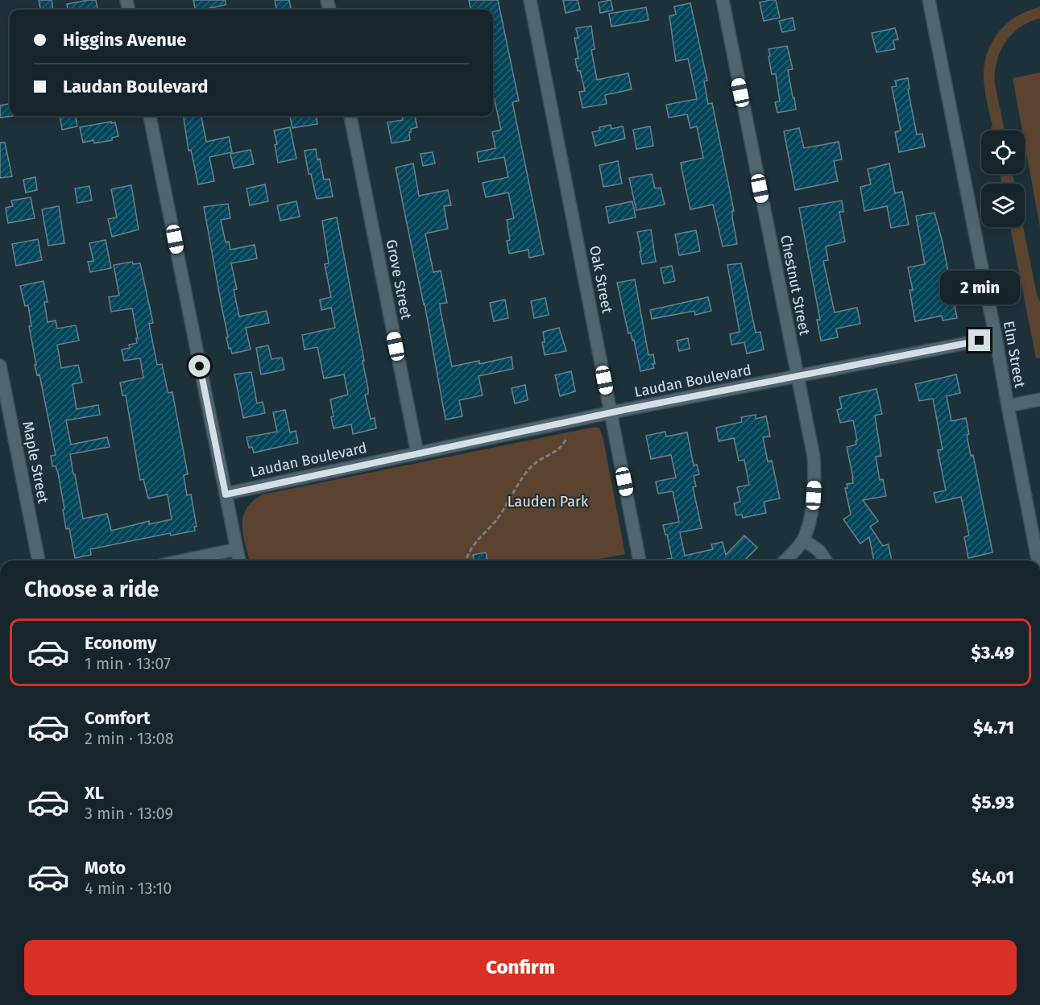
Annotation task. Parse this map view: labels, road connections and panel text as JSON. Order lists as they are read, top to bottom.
{
  "streets": {
    "street": [
      "Grove Street",
      "Oak Street",
      "Chestnut Street",
      "Elm Street",
      "Laudan Boulevard",
      "Maple Street"
    ]
  },
  "crossings": [
    ["Grove Street", "Laudan Boulevard"],
    ["Oak Street", "Laudan Boulevard"],
    ["Chestnut Street", "Laudan Boulevard"],
    ["Elm Street", "Laudan Boulevard"]
  ],
  "parks": ["Lauden Park"],
  "page": {
    "banner": ["Higgins Avenue", "Laudan Boulevard"],
    "bubble": "2 min",
    "heading": "Choose a ride",
    "list": [
      {
        "name": "Economy",
        "note": "1 min · 13:07",
        "value": "$3.49"
      },
      {
        "name": "Comfort",
        "note": "2 min · 13:08",
        "value": "$4.71"
      },
      {
        "name": "XL",
        "note": "3 min · 13:09",
        "value": "$5.93"
      },
      {
        "name": "Moto",
        "note": "4 min · 13:10",
        "value": "$4.01"
      }
    ],
    "buttons": "Confirm"
  }
}
